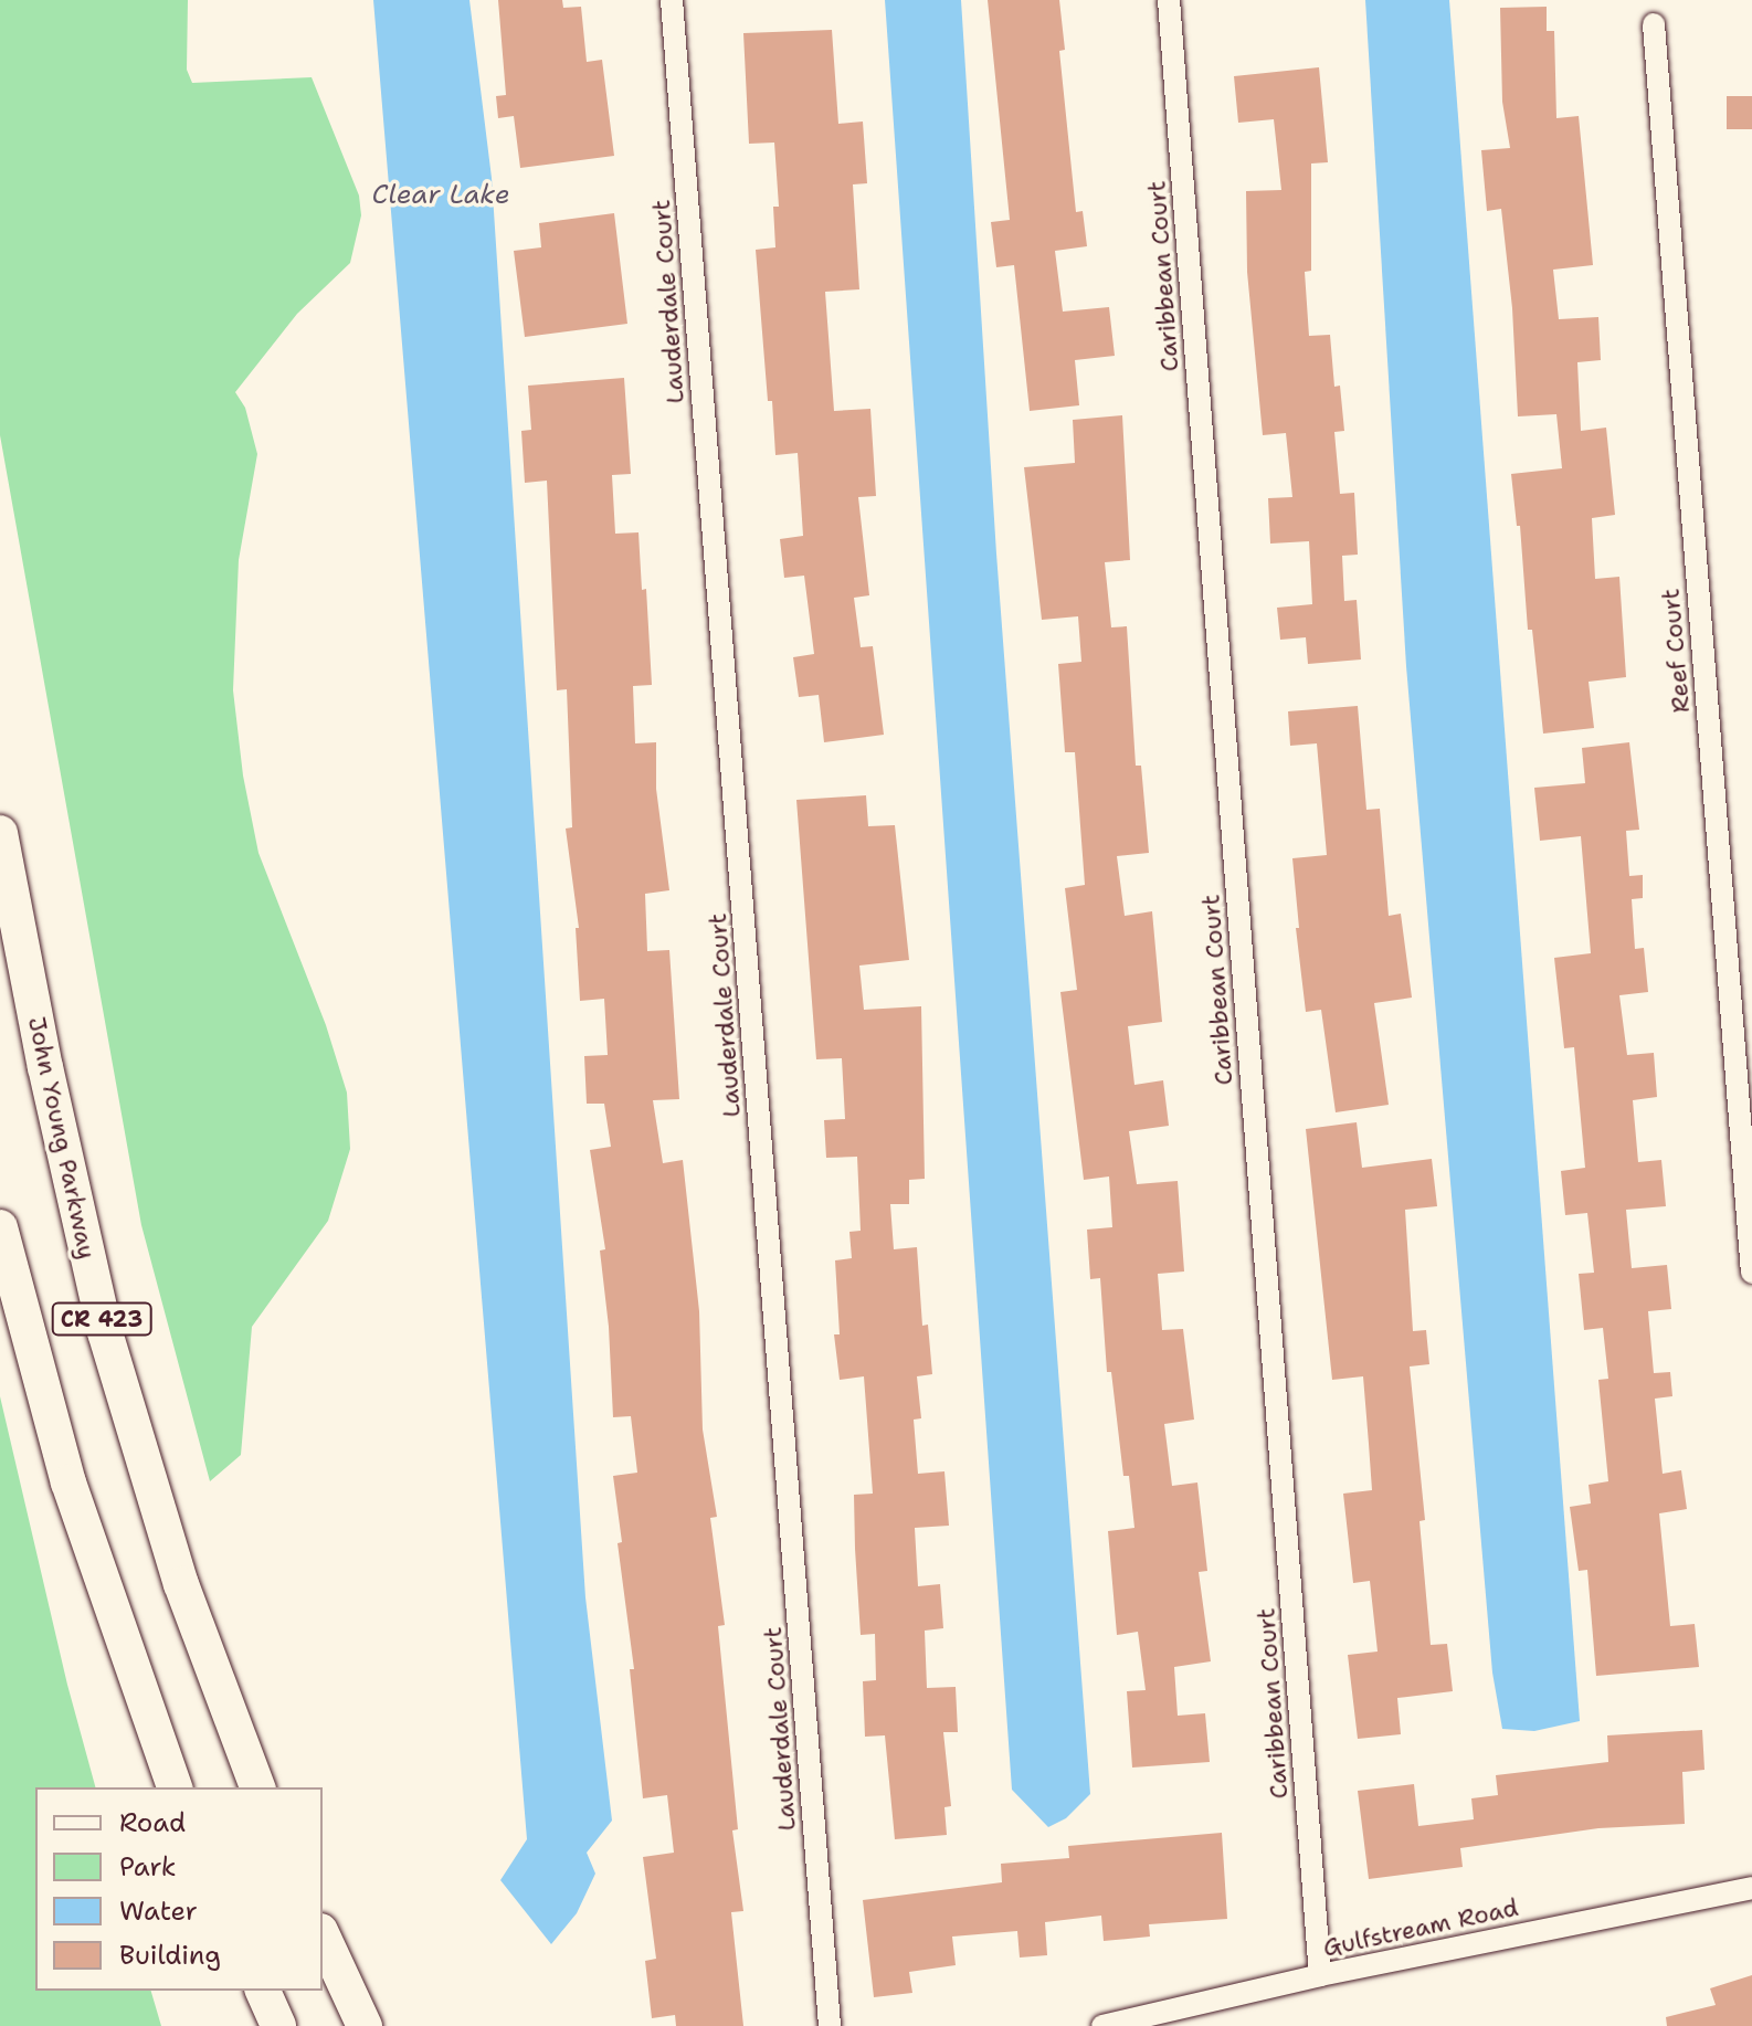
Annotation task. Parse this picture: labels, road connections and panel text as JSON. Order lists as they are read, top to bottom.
{
  "streets": {
    "main road": ["John Young Parkway", "CR 423"],
    "street": [
      "Caribbean Court",
      "Lauderdale Court",
      "Reef Court",
      "Gulfstream Road"
    ]
  },
  "crossings": [
    ["Caribbean Court", "Gulfstream Road"]
  ],
  "water": ["Clear Lake"],
  "legend": [
    "Road",
    "Park",
    "Water",
    "Building"
  ]
}
